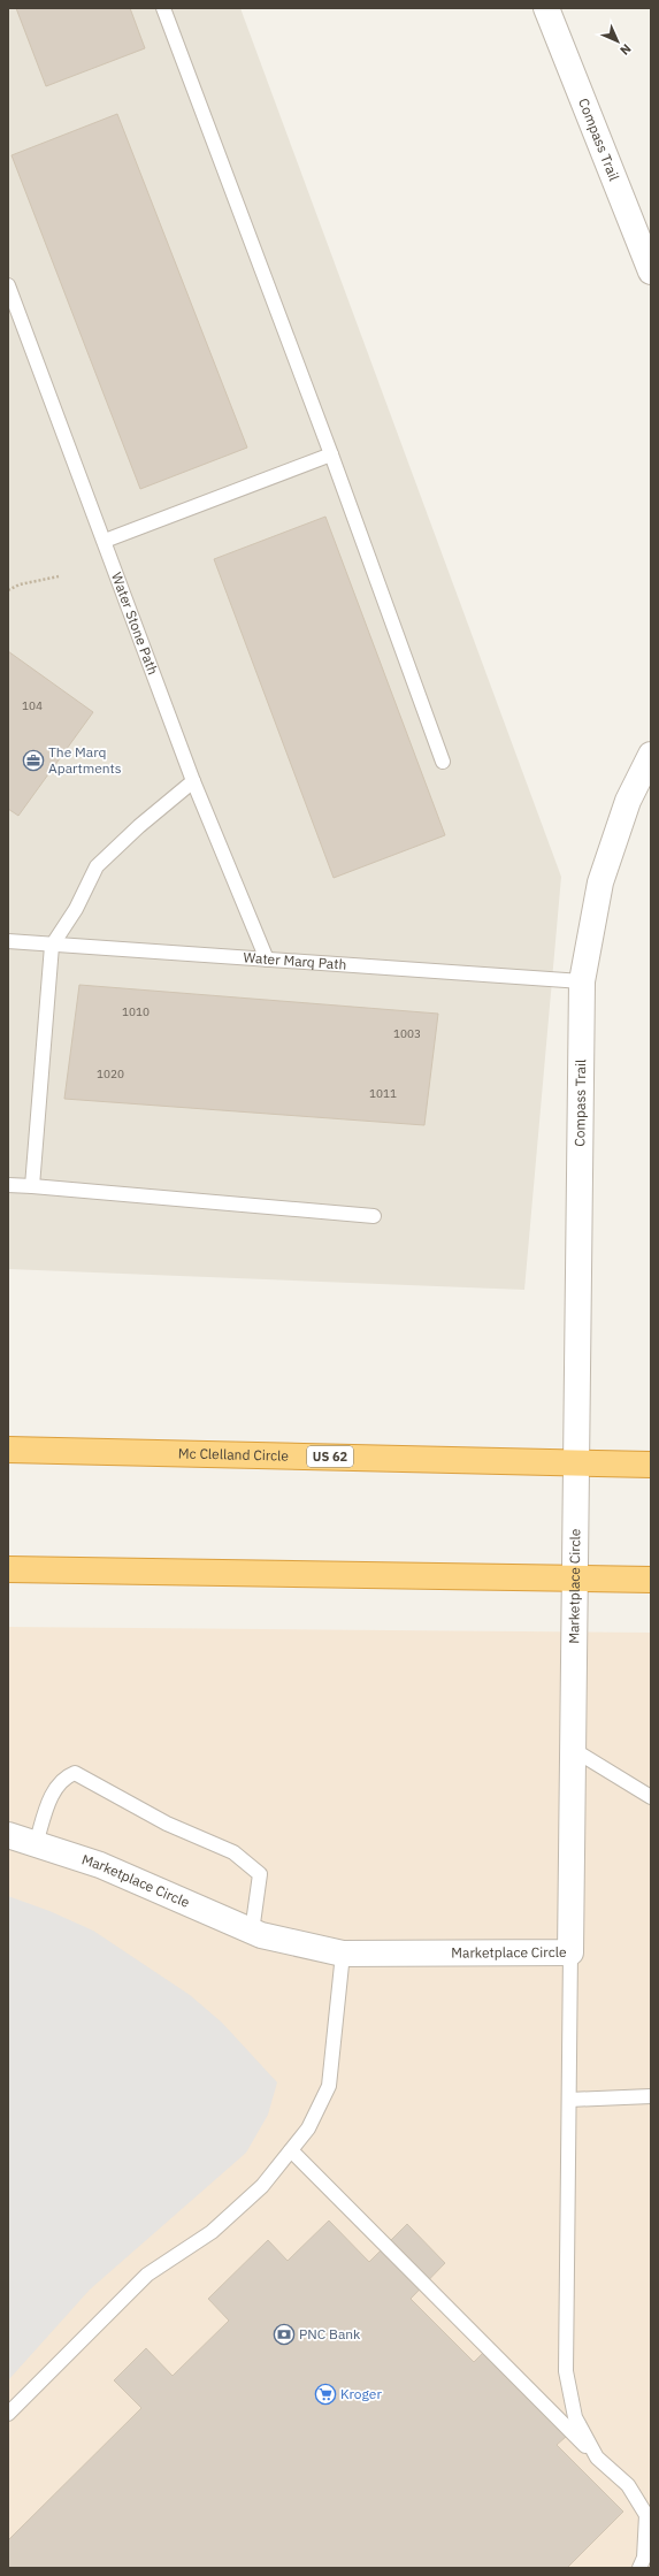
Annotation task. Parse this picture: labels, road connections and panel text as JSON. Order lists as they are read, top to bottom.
{
  "streets": {
    "highway": ["Mc Clelland Circle", "US 62"],
    "street": ["Compass Trail", "Marketplace Circle"],
    "lane": ["Water Stone Path", "Water Marq Path"]
  },
  "crossings": [
    ["Compass Trail", "Water Marq Path"],
    ["Compass Trail", "Mc Clelland Circle"],
    ["Compass Trail", "Marketplace Circle"],
    ["Water Stone Path", "Water Marq Path"],
    ["Mc Clelland Circle", "Marketplace Circle"]
  ],
  "places": {
    "office": ["The Marq Apartments"],
    "bank": ["PNC Bank"],
    "supermarket": ["Kroger"]
  },
  "house_numbers": [
    "104",
    "1010",
    "1003",
    "1020",
    "1011"
  ],
  "north": "bottom right"
}
